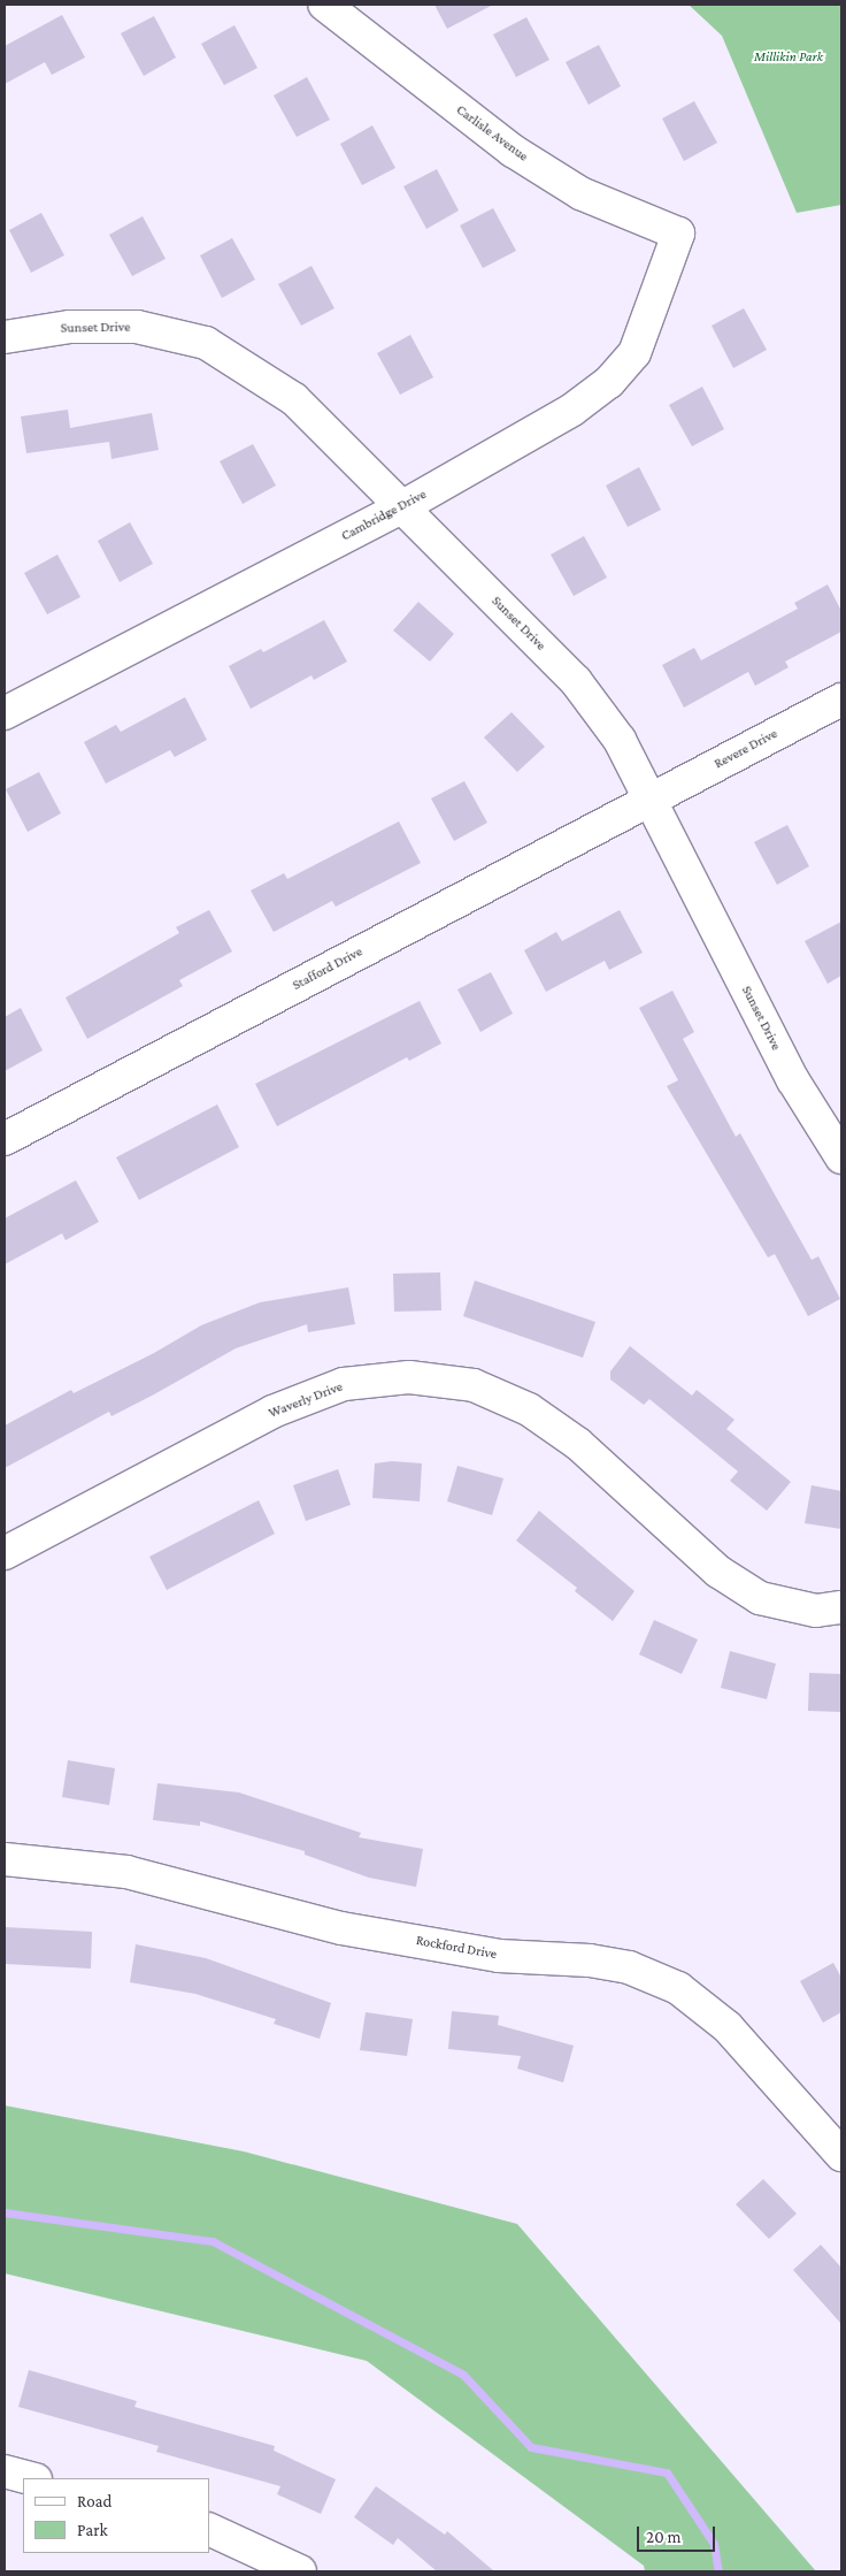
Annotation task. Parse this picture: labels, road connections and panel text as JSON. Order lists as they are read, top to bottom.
{
  "streets": {
    "street": [
      "Carlisle Avenue",
      "Sunset Drive",
      "Cambridge Drive",
      "Revere Drive",
      "Stafford Drive",
      "Waverly Drive",
      "Rockford Drive"
    ]
  },
  "crossings": [
    ["Carlisle Avenue", "Cambridge Drive"],
    ["Sunset Drive", "Cambridge Drive"],
    ["Sunset Drive", "Revere Drive"],
    ["Sunset Drive", "Stafford Drive"],
    ["Revere Drive", "Stafford Drive"]
  ],
  "parks": ["Millikin Park"],
  "legend": ["Road", "Park"],
  "scale_bar": "20 m"
}
